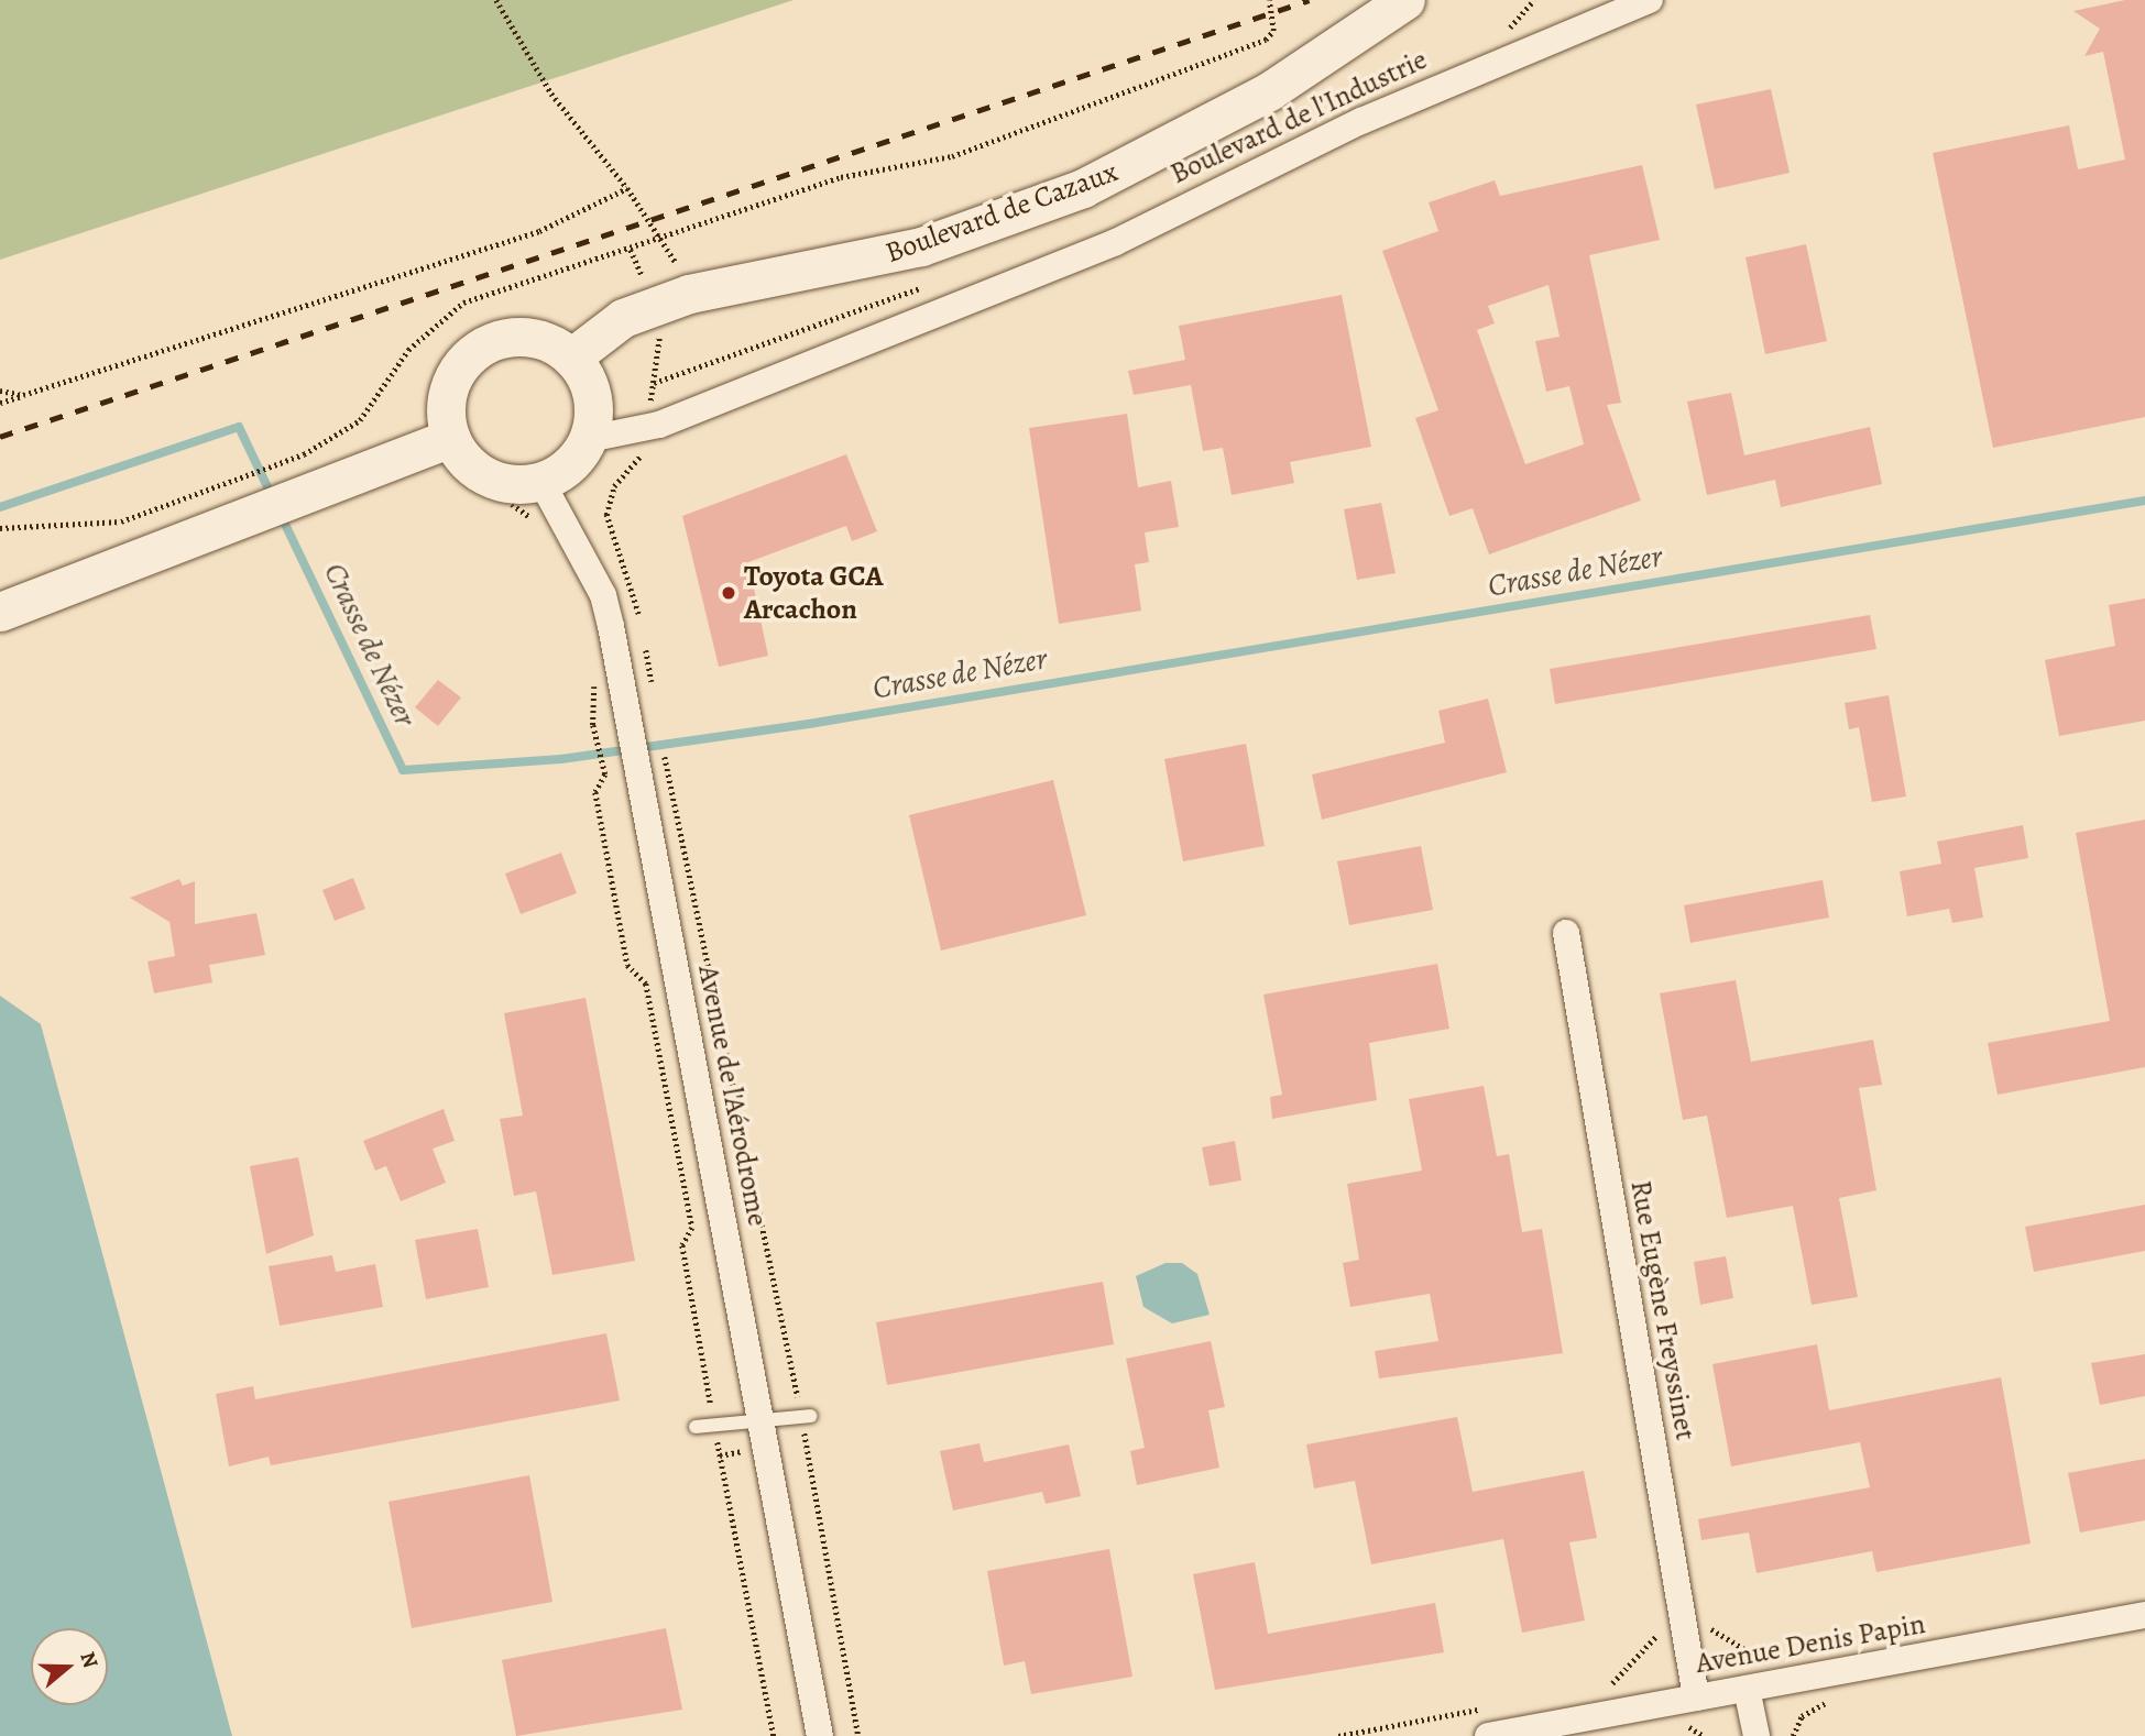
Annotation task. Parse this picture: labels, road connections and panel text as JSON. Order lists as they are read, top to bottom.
{
  "streets": {
    "main road": ["Boulevard de Cazaux"],
    "street": [
      "Boulevard de l'Industrie",
      "Avenue de l'Aérodrome",
      "Rue Eugène Freyssinet",
      "Avenue Denis Papin"
    ]
  },
  "crossings": [
    ["Boulevard de l'Industrie", "Boulevard de Cazaux"],
    ["Boulevard de l'Industrie", "Avenue de l'Aérodrome"],
    ["Boulevard de Cazaux", "Avenue de l'Aérodrome"],
    ["Rue Eugène Freyssinet", "Avenue Denis Papin"]
  ],
  "water": ["Crasse de Nézer"],
  "places": ["Toyota GCA Arcachon"],
  "north": "right"
}
